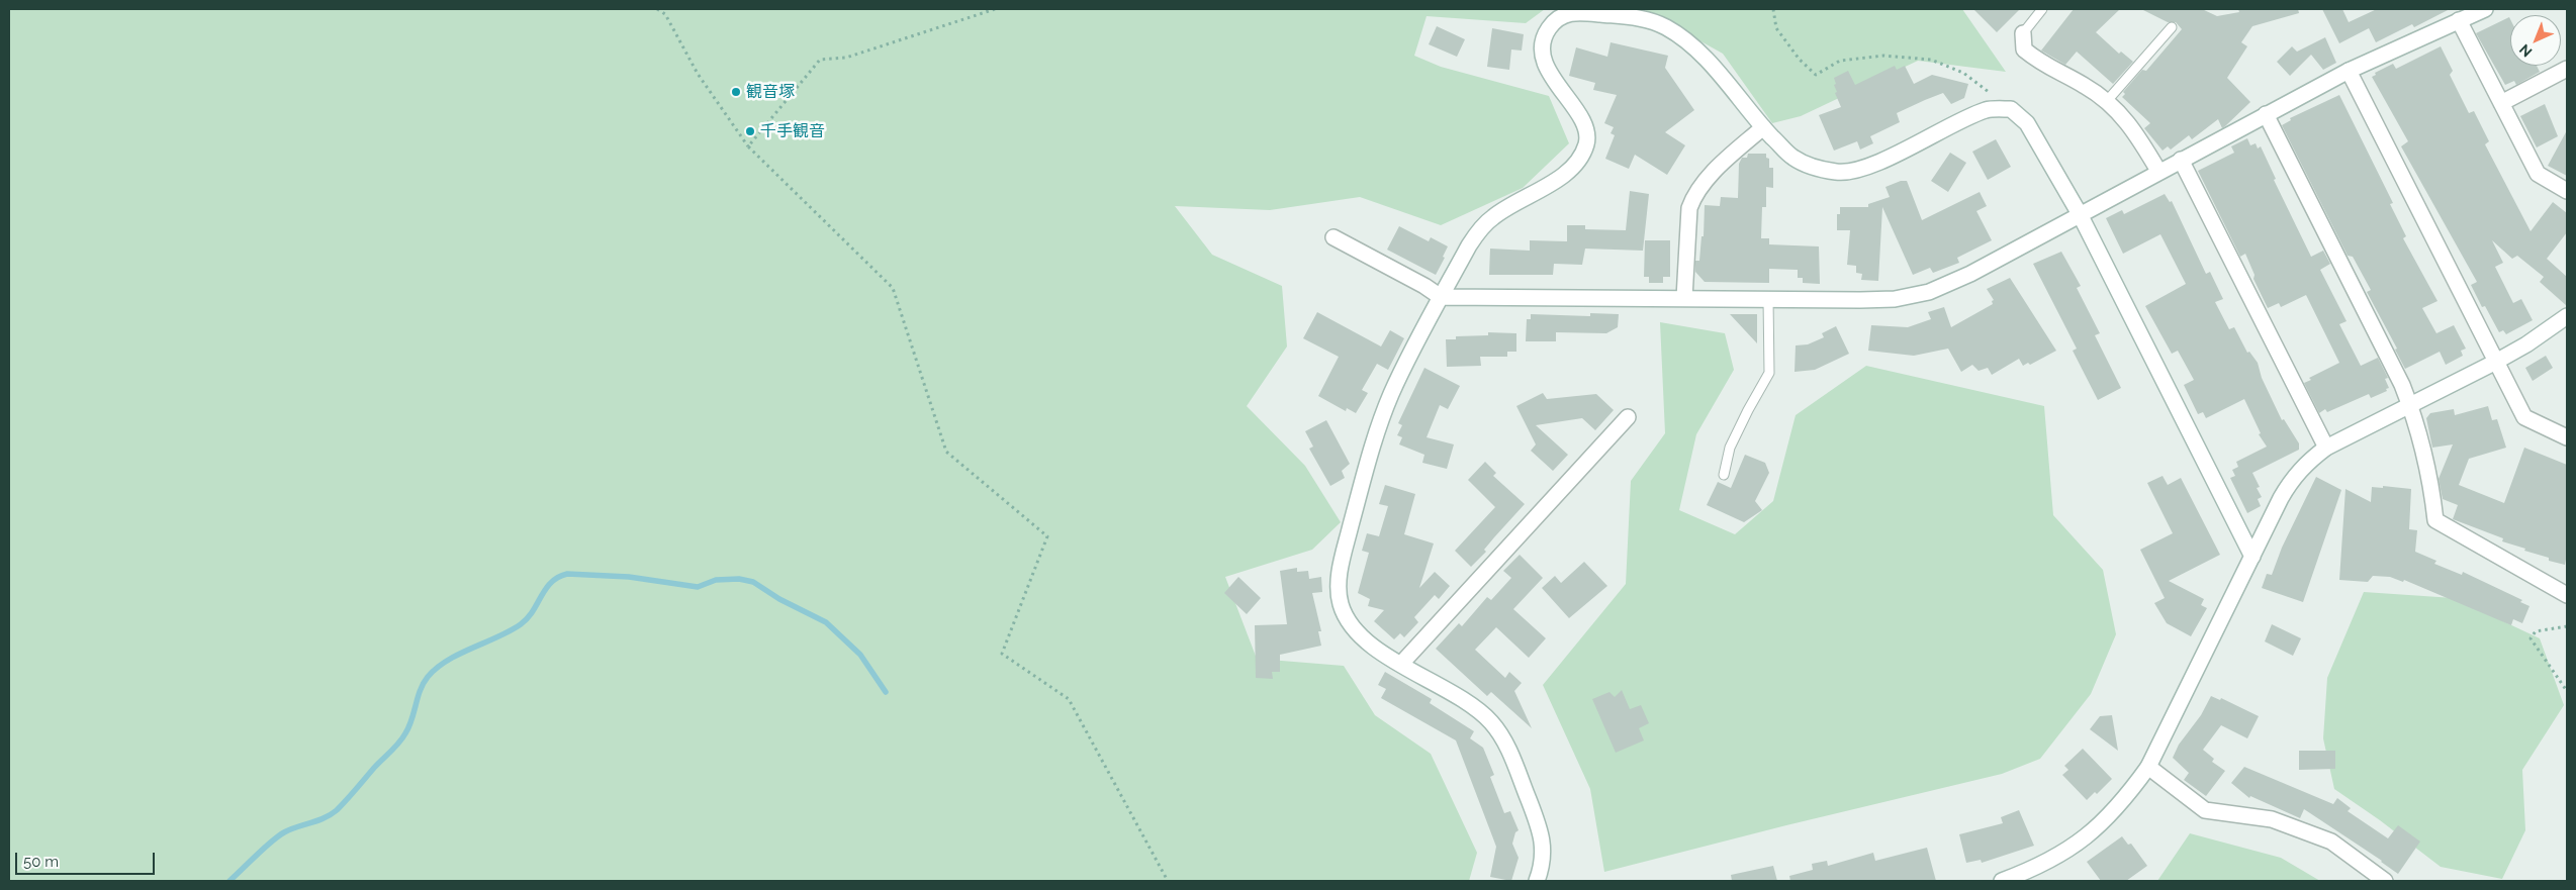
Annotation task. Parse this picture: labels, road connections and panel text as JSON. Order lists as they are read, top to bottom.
{
  "places": ["観音塚", "千手観音"],
  "scale_bar": "50 m",
  "north": "bottom left"
}
